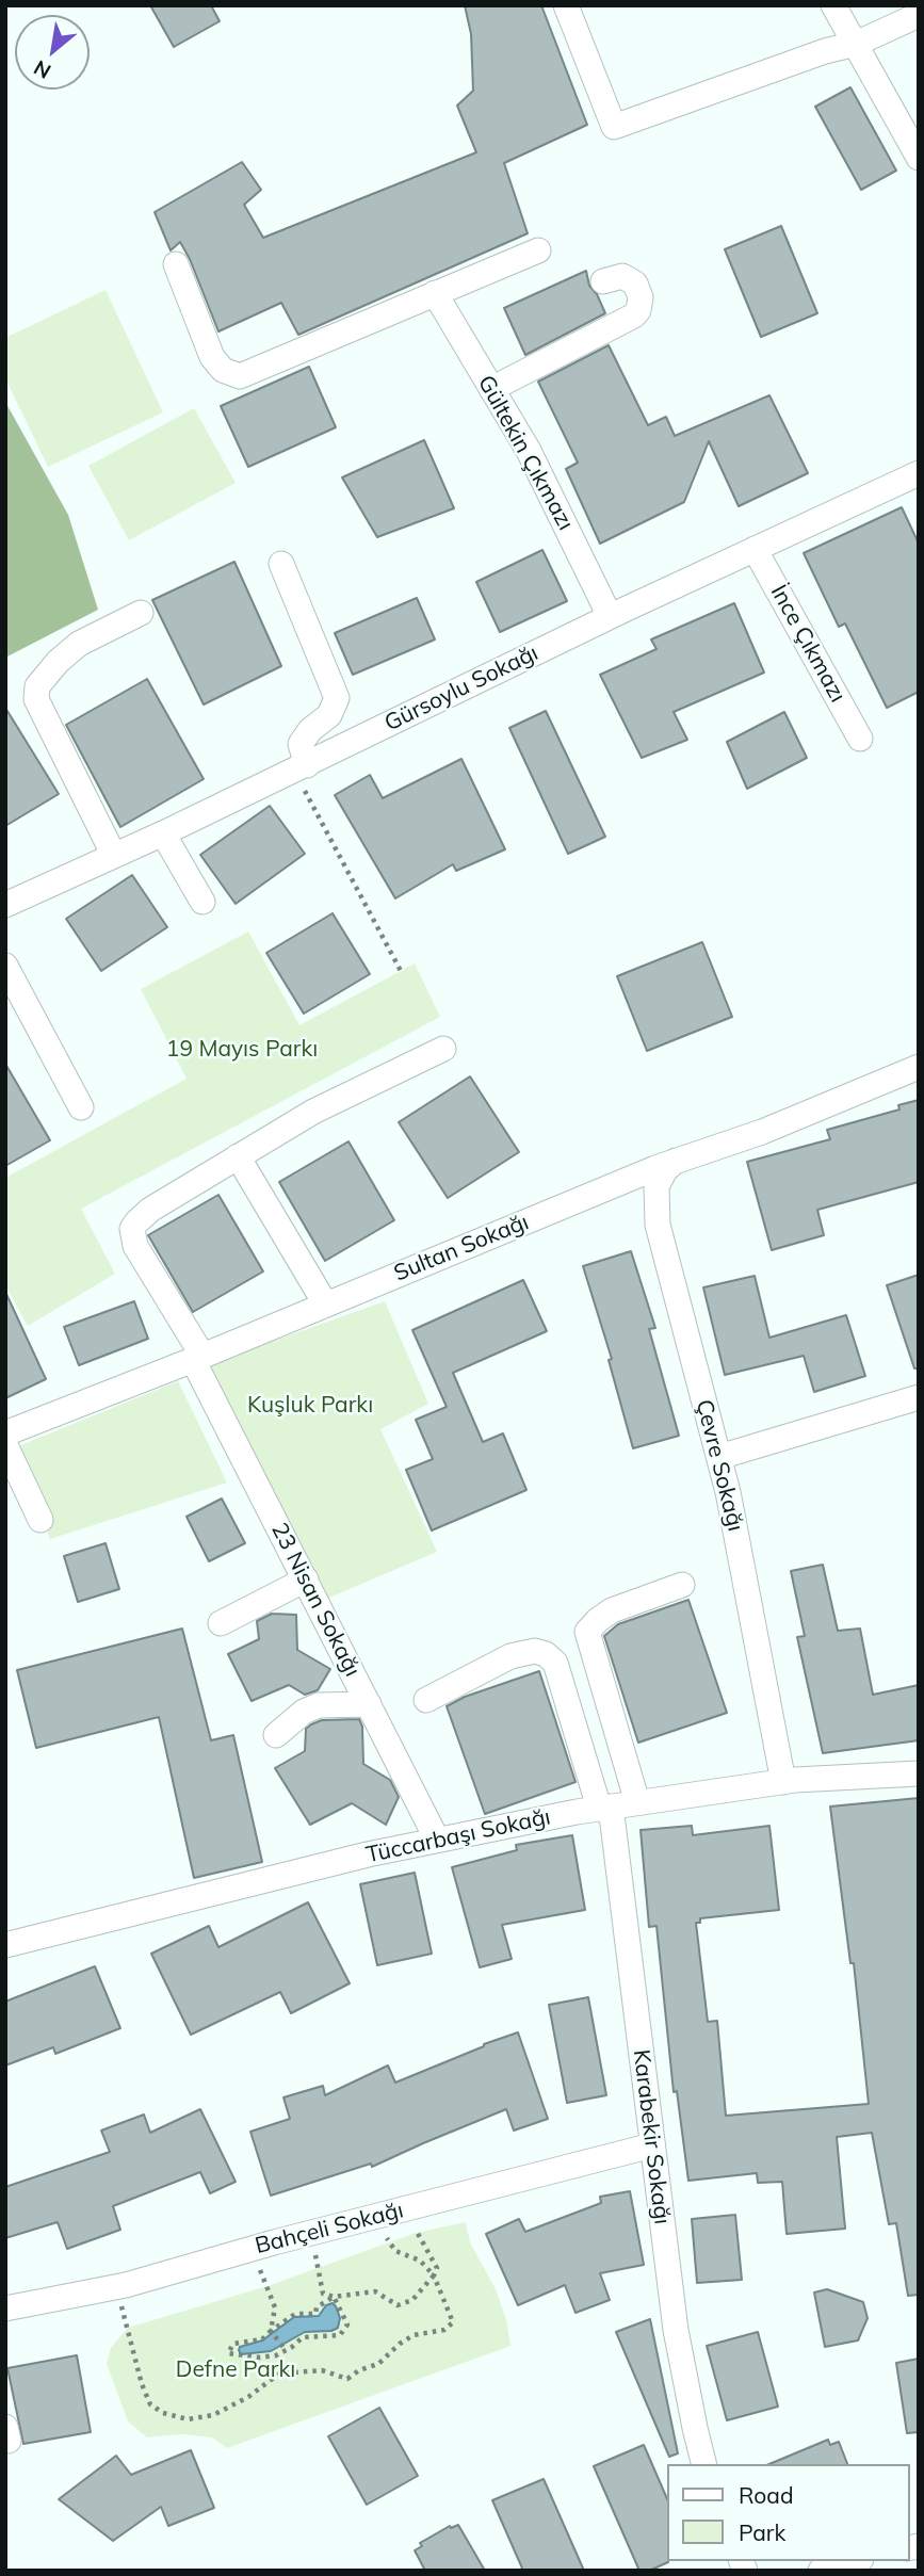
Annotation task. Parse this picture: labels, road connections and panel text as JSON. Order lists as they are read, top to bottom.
{
  "streets": {
    "street": [
      "Gültekin Çıkmazı",
      "İnce Çıkmazı",
      "Gürsoylu Sokağı",
      "Sultan Sokağı",
      "Çevre Sokağı",
      "23 Nisan Sokağı",
      "Tüccarbaşı Sokağı",
      "Karabekir Sokağı",
      "Bahçeli Sokağı"
    ]
  },
  "crossings": [
    ["Gültekin Çıkmazı", "Gürsoylu Sokağı"],
    ["İnce Çıkmazı", "Gürsoylu Sokağı"],
    ["Sultan Sokağı", "Çevre Sokağı"],
    ["Sultan Sokağı", "23 Nisan Sokağı"],
    ["Çevre Sokağı", "Tüccarbaşı Sokağı"],
    ["23 Nisan Sokağı", "Tüccarbaşı Sokağı"],
    ["Tüccarbaşı Sokağı", "Karabekir Sokağı"],
    ["Karabekir Sokağı", "Bahçeli Sokağı"]
  ],
  "parks": ["19 Mayıs Parkı", "Kuşluk Parkı", "Defne Parkı"],
  "legend": ["Road", "Park"],
  "north": "bottom left"
}
